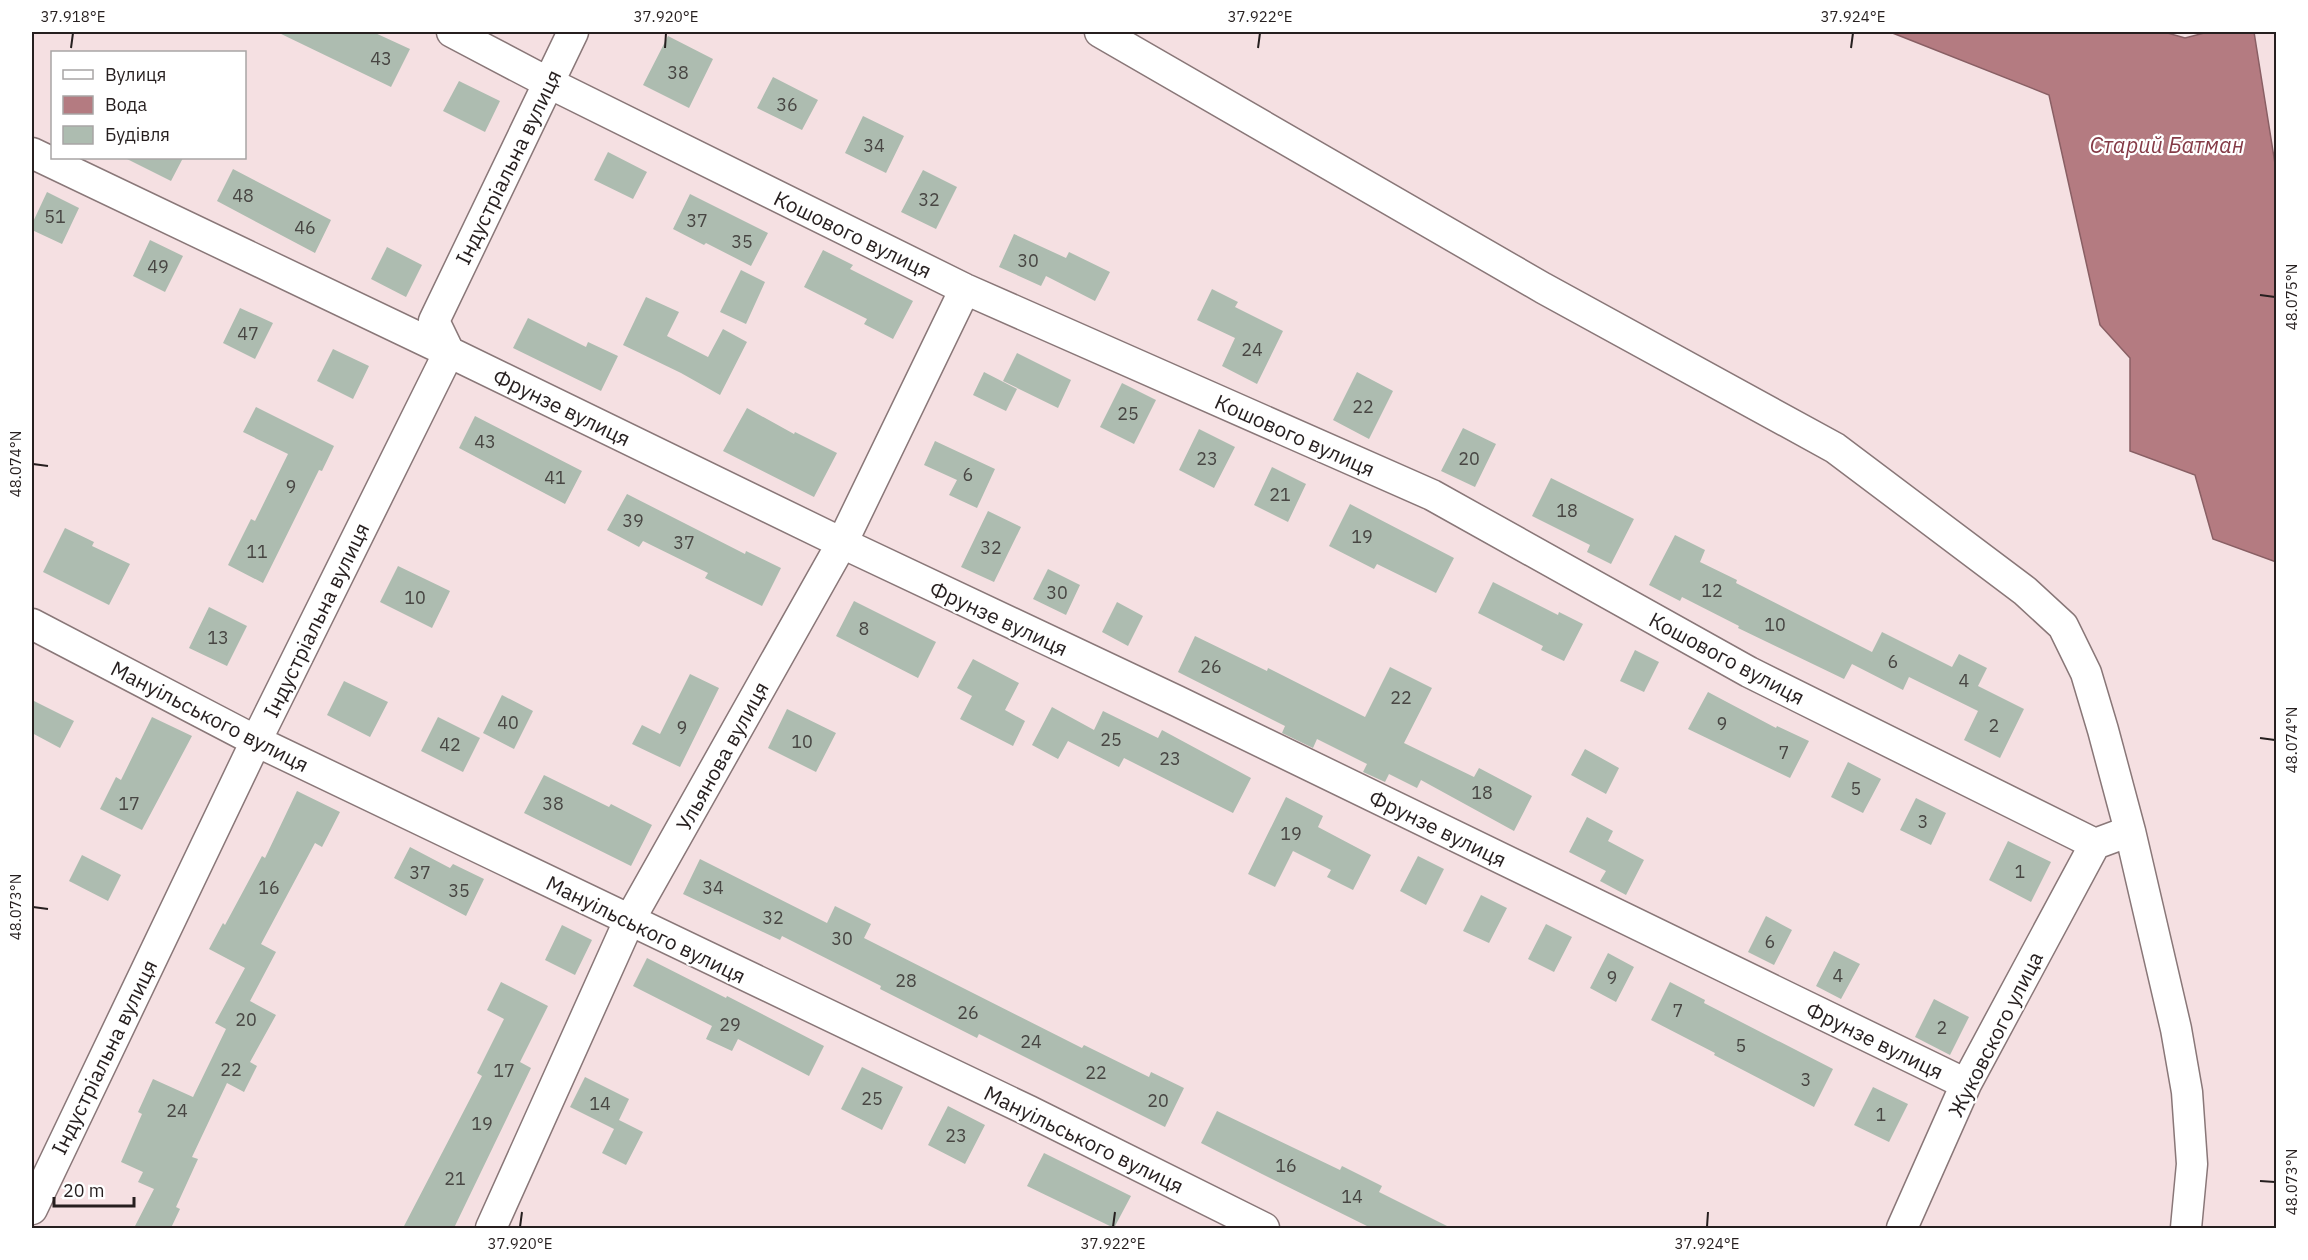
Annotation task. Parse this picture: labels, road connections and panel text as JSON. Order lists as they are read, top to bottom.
{
  "streets": {
    "street": [
      "Індустріальна вулиця",
      "Кошового вулиця",
      "Фрунзе вулиця",
      "Мануільського вулиця",
      "Ульянова вулиця",
      "Жуковского улица"
    ]
  },
  "crossings": [
    ["Індустріальна вулиця", "Кошового вулиця"],
    ["Індустріальна вулиця", "Фрунзе вулиця"],
    ["Індустріальна вулиця", "Мануільського вулиця"],
    ["Кошового вулиця", "Ульянова вулиця"],
    ["Кошового вулиця", "Жуковского улица"],
    ["Фрунзе вулиця", "Ульянова вулиця"],
    ["Фрунзе вулиця", "Жуковского улица"],
    ["Мануільського вулиця", "Ульянова вулиця"]
  ],
  "water": ["Старий Батман"],
  "house_numbers": [
    "43",
    "38",
    "36",
    "34",
    "48",
    "32",
    "51",
    "37",
    "46",
    "35",
    "30",
    "49",
    "47",
    "24",
    "22",
    "25",
    "43",
    "23",
    "20",
    "6",
    "41",
    "9",
    "21",
    "18",
    "39",
    "19",
    "37",
    "32",
    "11",
    "12",
    "30",
    "10",
    "10",
    "8",
    "13",
    "6",
    "26",
    "4",
    "22",
    "40",
    "9",
    "2",
    "9",
    "25",
    "10",
    "42",
    "7",
    "23",
    "5",
    "18",
    "17",
    "38",
    "3",
    "19",
    "1",
    "37",
    "16",
    "34",
    "35",
    "32",
    "30",
    "6",
    "4",
    "9",
    "28",
    "7",
    "26",
    "20",
    "29",
    "2",
    "24",
    "5",
    "22",
    "17",
    "22",
    "3",
    "25",
    "20",
    "14",
    "24",
    "1",
    "19",
    "23",
    "16",
    "21",
    "14"
  ],
  "legend": ["Вулиця", "Вода", "Будівля"],
  "scale_bar": "20 m",
  "coordinates": [
    "37.918°E",
    "37.920°E",
    "37.922°E",
    "37.924°E",
    "48.075°N",
    "48.074°N",
    "48.073°N"
  ]
}
